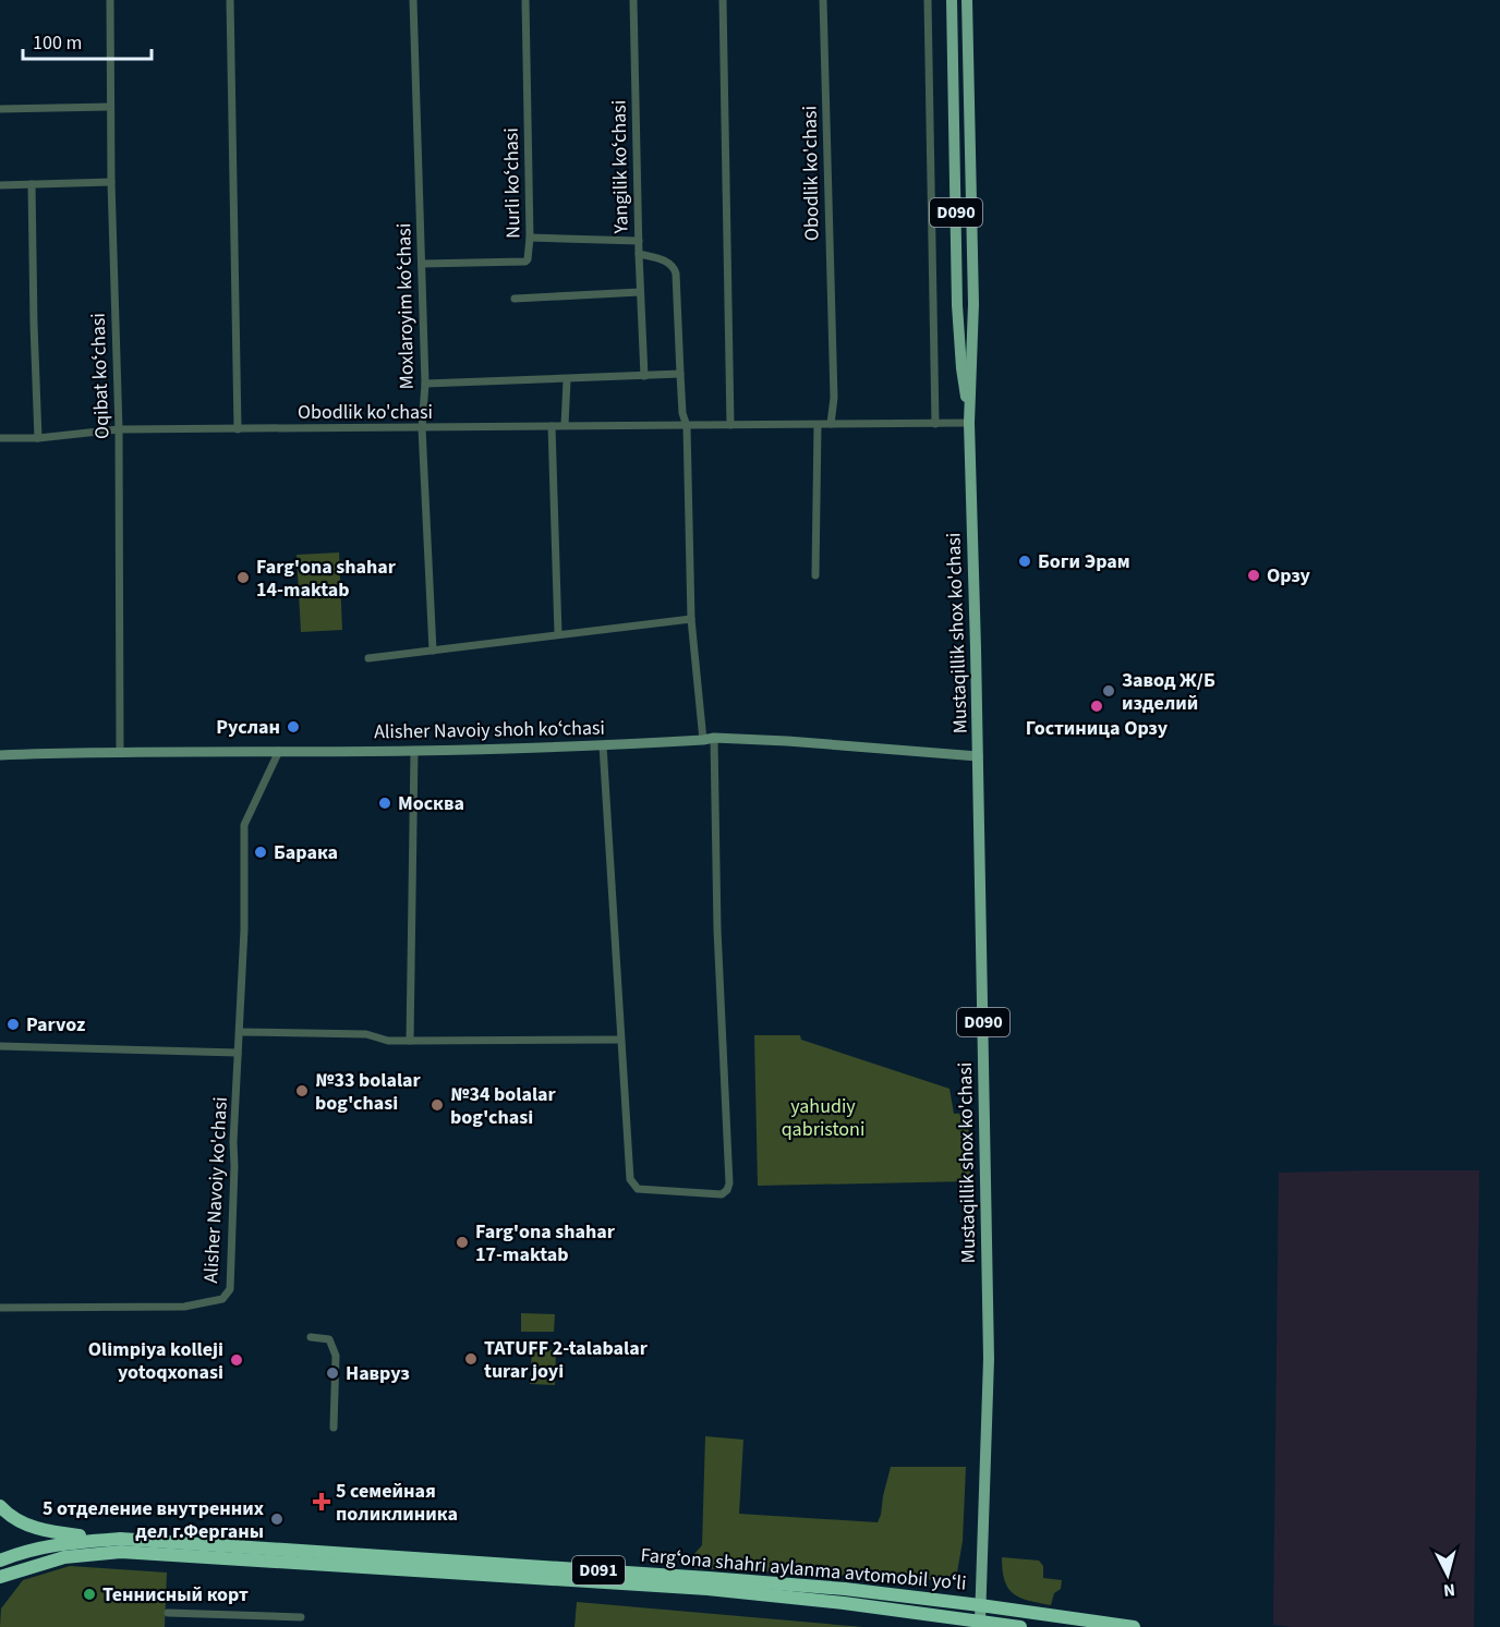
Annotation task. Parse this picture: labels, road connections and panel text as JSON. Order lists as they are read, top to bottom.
{
  "streets": {
    "highway": ["Fargʻona shahri aylanma avtomobil yoʻli", "D091"],
    "main road": ["D090", "Mustaqillik shox ko'chasi"],
    "street": [
      "Yangilik koʻchasi",
      "Obodlik ko'chasi",
      "Nurli koʻchasi",
      "Moxlaroyim koʻchasi",
      "Oqibat koʻchasi",
      "Alisher Navoiy shoh koʻchasi",
      "Alisher Navoiy ko'chasi"
    ]
  },
  "crossings": [
    ["Yangilik koʻchasi", "Obodlik ko'chasi"],
    ["Yangilik koʻchasi", "Alisher Navoiy shoh koʻchasi"],
    ["Obodlik ko'chasi", "Moxlaroyim koʻchasi"],
    ["Obodlik ko'chasi", "Oqibat koʻchasi"],
    ["Obodlik ko'chasi", "Mustaqillik shox ko'chasi"],
    ["Nurli koʻchasi", "Moxlaroyim koʻchasi"],
    ["Oqibat koʻchasi", "Alisher Navoiy shoh koʻchasi"],
    ["Mustaqillik shox ko'chasi", "Alisher Navoiy shoh koʻchasi"],
    ["Mustaqillik shox ko'chasi", "Fargʻona shahri aylanma avtomobil yoʻli"],
    ["Alisher Navoiy shoh koʻchasi", "Alisher Navoiy ko'chasi"]
  ],
  "parks": ["yahudiy qabristoni"],
  "places": {
    "other": [
      "Боги Эрам",
      "Орзу",
      "Farg'ona shahar 14-maktab",
      "Завод Ж/Б изделий",
      "Гостиница Орзу",
      "Руслан",
      "Москва",
      "Барака",
      "Parvoz",
      "№33 bolalar bog'chasi",
      "№34 bolalar bog'chasi",
      "Farg'ona shahar 17-maktab",
      "TATUFF 2-talabalar turar joyi",
      "Olimpiya kolleji yotoqxonasi",
      "Навруз",
      "5 отделение внутренних дел г.Ферганы",
      "Теннисный корт"
    ],
    "health": ["5 семейная поликлиника"]
  },
  "scale_bar": "100 m",
  "north": "bottom"
}
